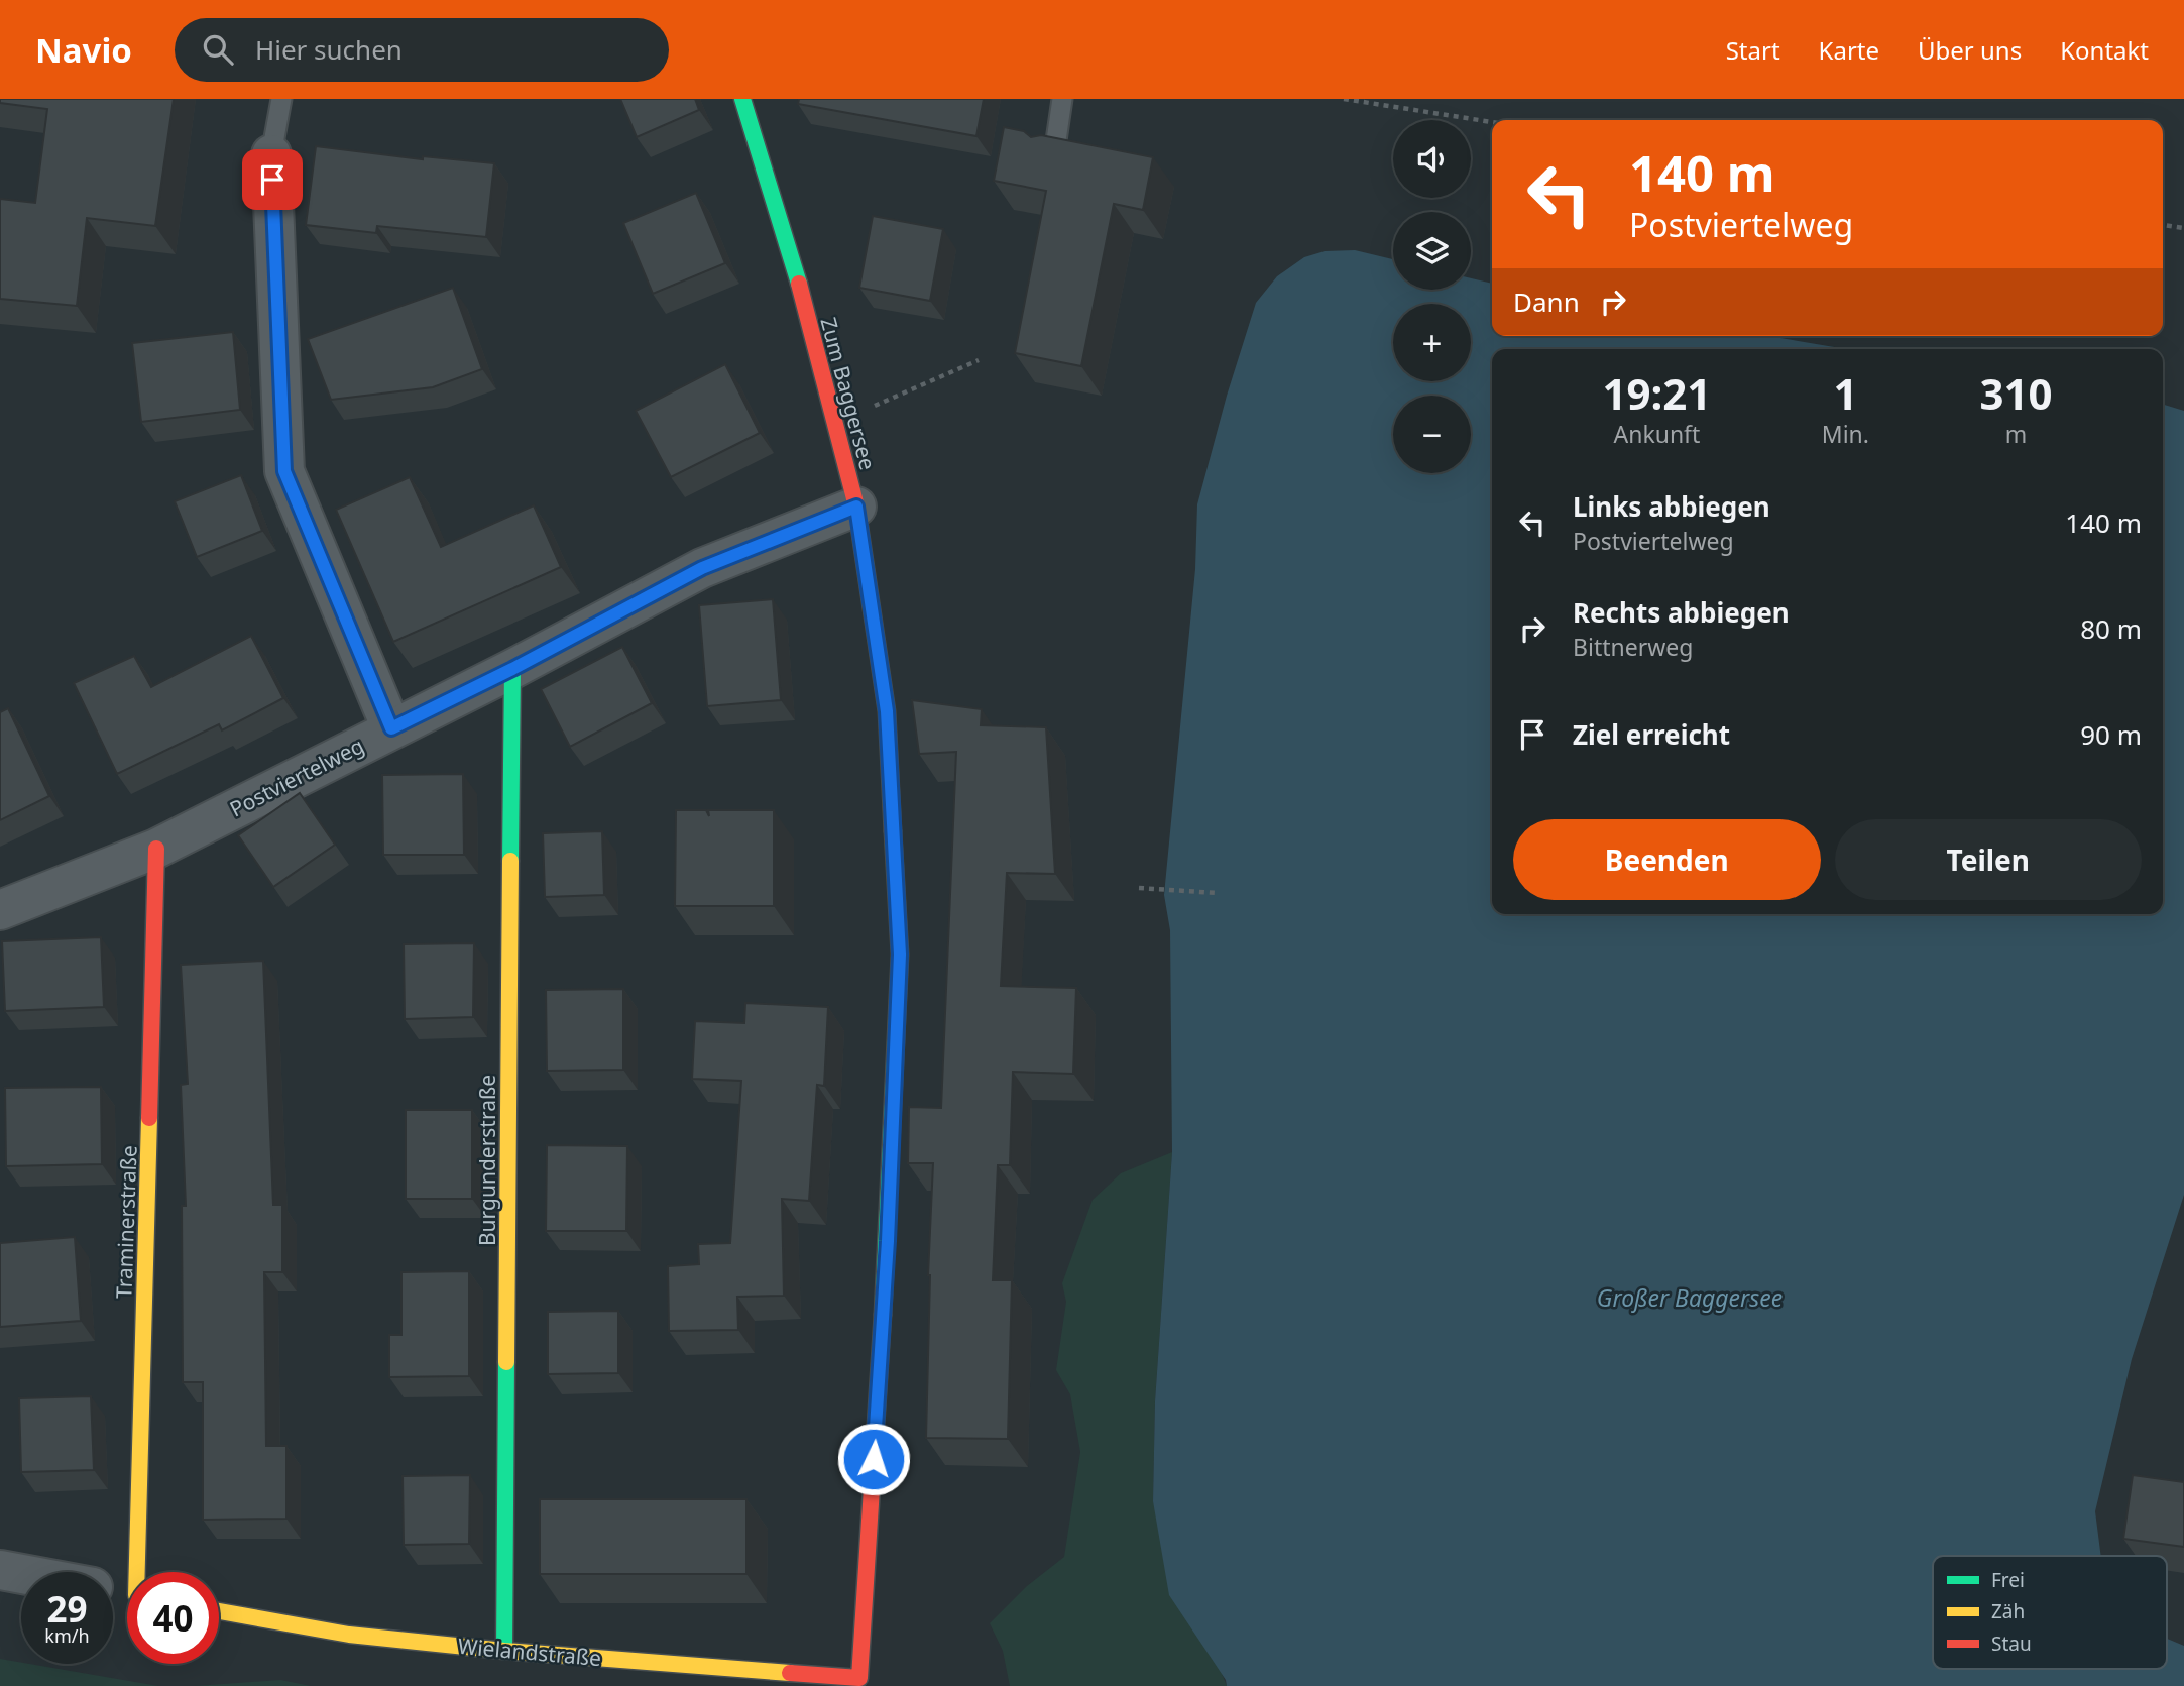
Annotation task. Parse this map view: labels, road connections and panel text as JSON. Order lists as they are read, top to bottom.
{
  "streets": {
    "street": [
      "Zum Baggersee",
      "Postviertelweg",
      "Burgunderstraße",
      "Traminerstraße",
      "Wielandstraße"
    ]
  },
  "crossings": [
    ["Zum Baggersee", "Postviertelweg"],
    ["Zum Baggersee", "Wielandstraße"],
    ["Postviertelweg", "Burgunderstraße"],
    ["Postviertelweg", "Traminerstraße"],
    ["Burgunderstraße", "Wielandstraße"]
  ],
  "water": ["Großer Baggersee"],
  "legend": ["Frei", "Zäh", "Stau"],
  "page": {
    "header": "Navio",
    "search": "Hier suchen",
    "nav": [
      "Start",
      "Karte",
      "Über uns",
      "Kontakt"
    ],
    "map_buttons": ["+", "−"],
    "turn": ["140 m", "Postviertelweg"],
    "then": "Dann",
    "eta": [
      "19:21",
      "Ankunft",
      "1",
      "Min.",
      "310",
      "m"
    ],
    "list": [
      {
        "name": "Links abbiegen",
        "note": "Postviertelweg",
        "value": "140 m"
      },
      {
        "name": "Rechts abbiegen",
        "note": "Bittnerweg",
        "value": "80 m"
      },
      {
        "name": "Ziel erreicht",
        "value": "90 m"
      }
    ],
    "buttons": ["Beenden", "Teilen"],
    "speed": "29 km/h",
    "limit": "40"
  }
}
